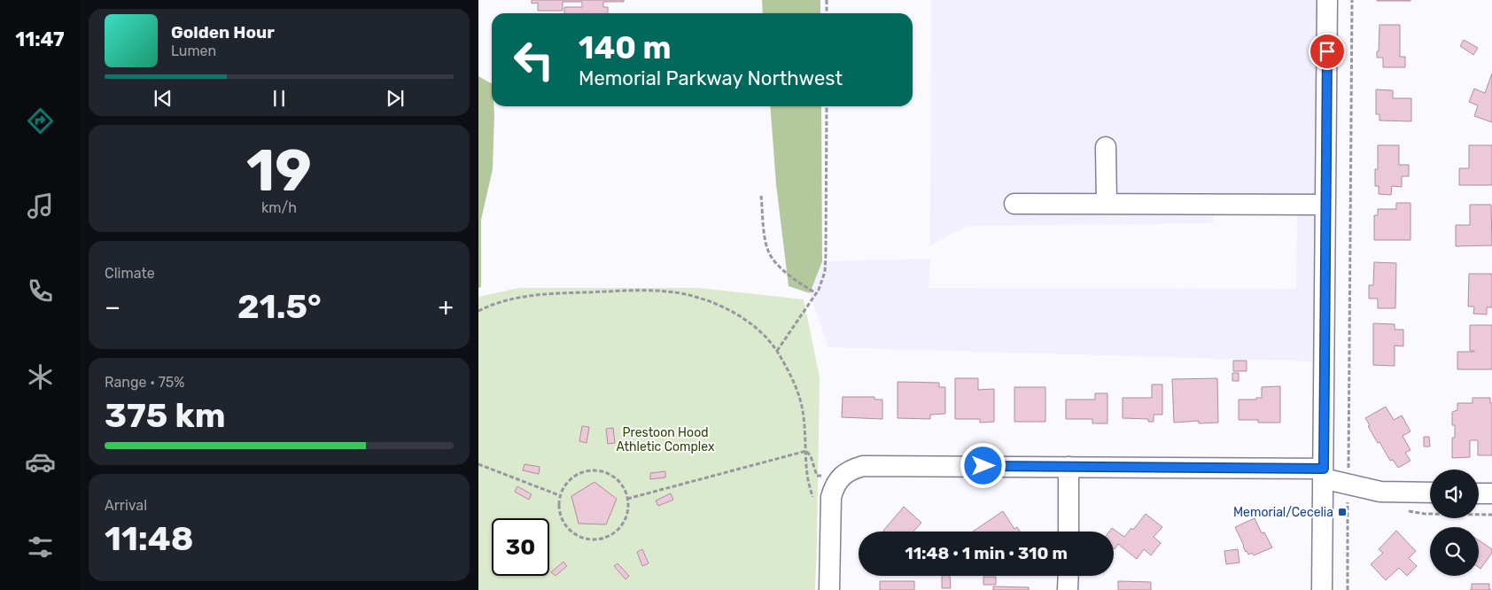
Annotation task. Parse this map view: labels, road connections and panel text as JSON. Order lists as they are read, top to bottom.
{
  "parks": ["Prestoon Hood Athletic Complex"],
  "places": {
    "transit": ["Memorial/Cecelia"]
  },
  "page": {
    "tabs": "11:47",
    "turn": ["140 m", "Memorial Parkway Northwest"],
    "song": ["Golden Hour", "Lumen"],
    "tile": [
      ["19", "km/h"],
      "Climate",
      ["Range · 75%", "375 km"],
      ["Arrival", "11:48"]
    ],
    "heat": ["−", "21.5°", "+"],
    "limit": "30",
    "trip": "11:48 · 1 min · 310 m"
  }
}
